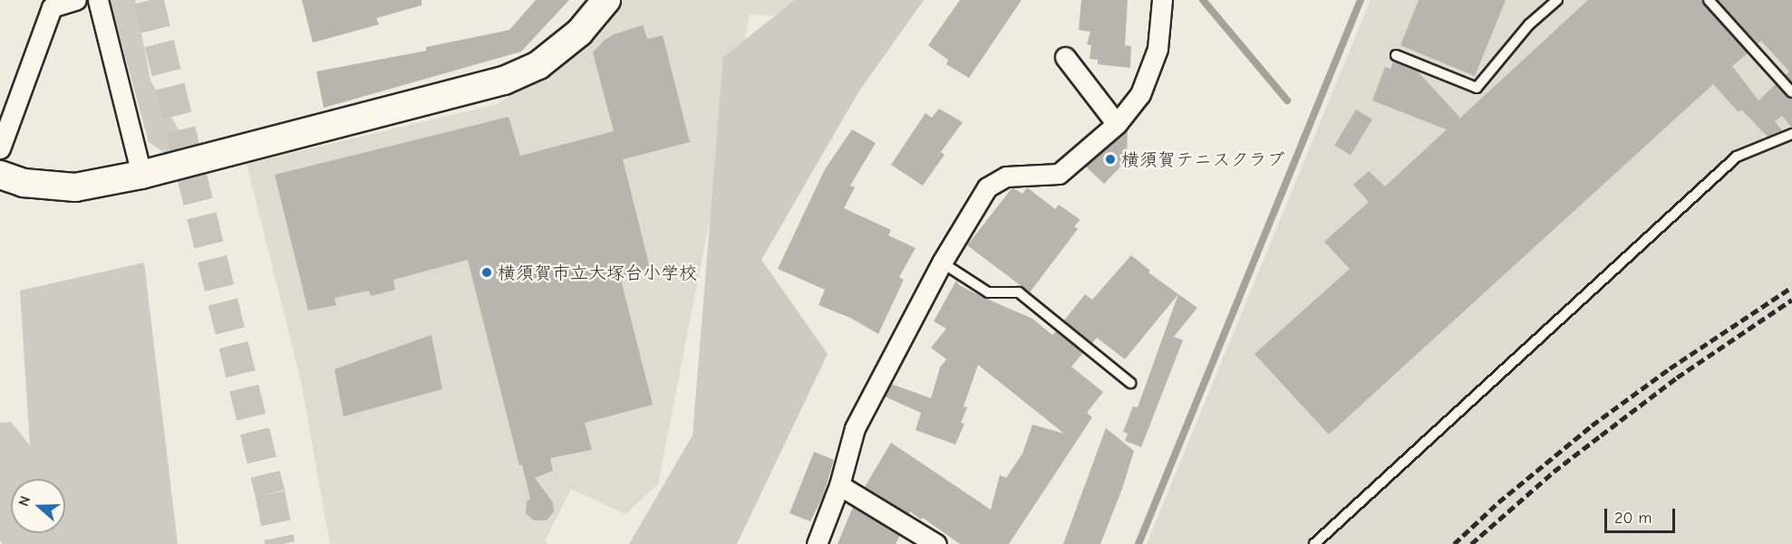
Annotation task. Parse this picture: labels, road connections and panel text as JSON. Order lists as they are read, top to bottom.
{
  "places": ["横須賀テニスクラブ", "横須賀市立大塚台小学校"],
  "scale_bar": "20 m",
  "north": "left"
}
